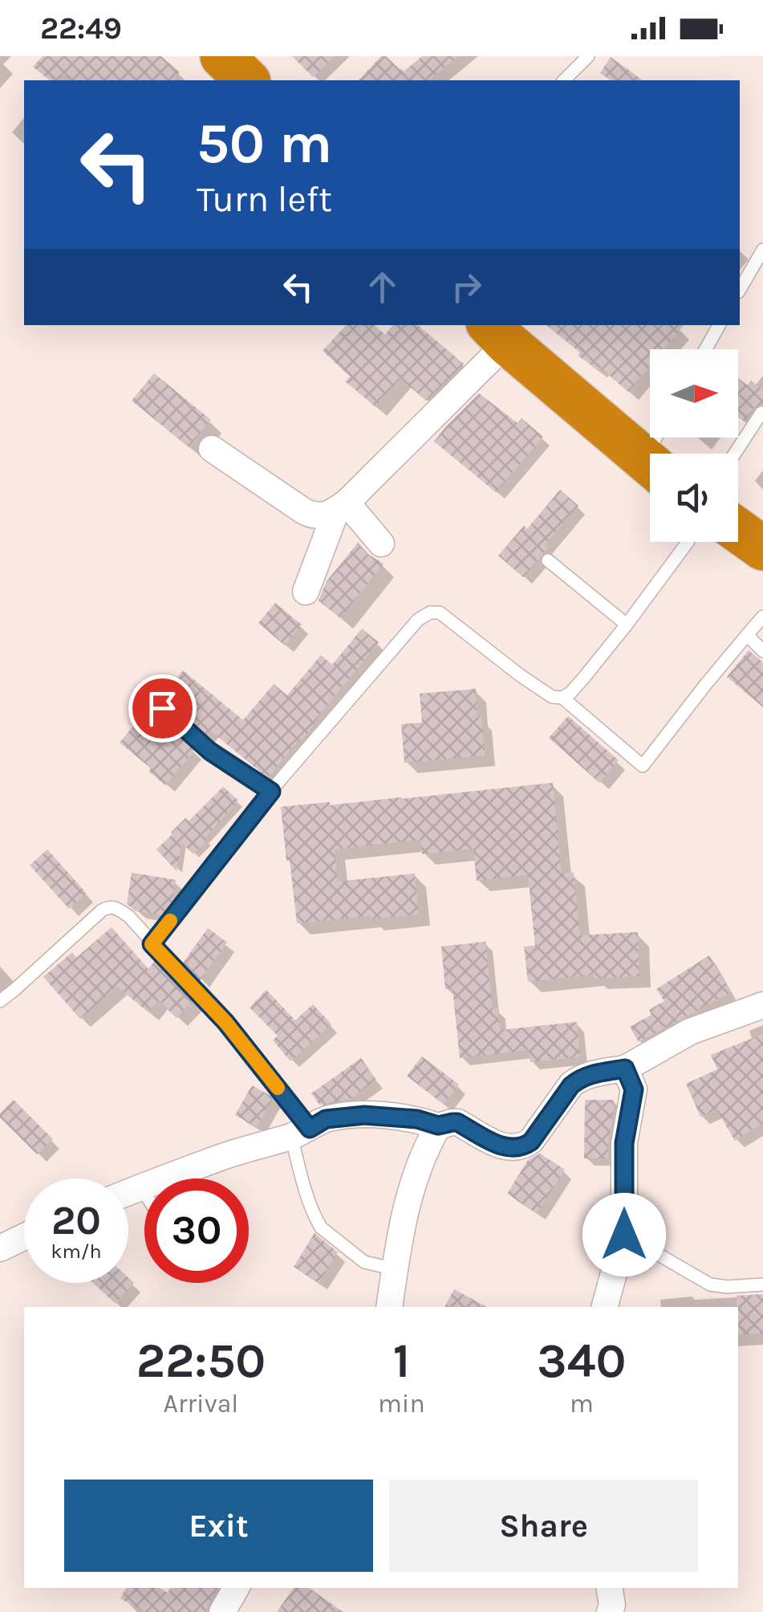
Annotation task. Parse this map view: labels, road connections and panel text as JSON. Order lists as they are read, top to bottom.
{
  "north": "right",
  "page": {
    "status": "22:49",
    "turn": ["50 m", "Turn left"],
    "speed": "20 km/h",
    "limit": "30",
    "eta": [
      "22:50",
      "Arrival",
      "1",
      "min",
      "340",
      "m"
    ],
    "buttons": ["Exit", "Share"]
  }
}
